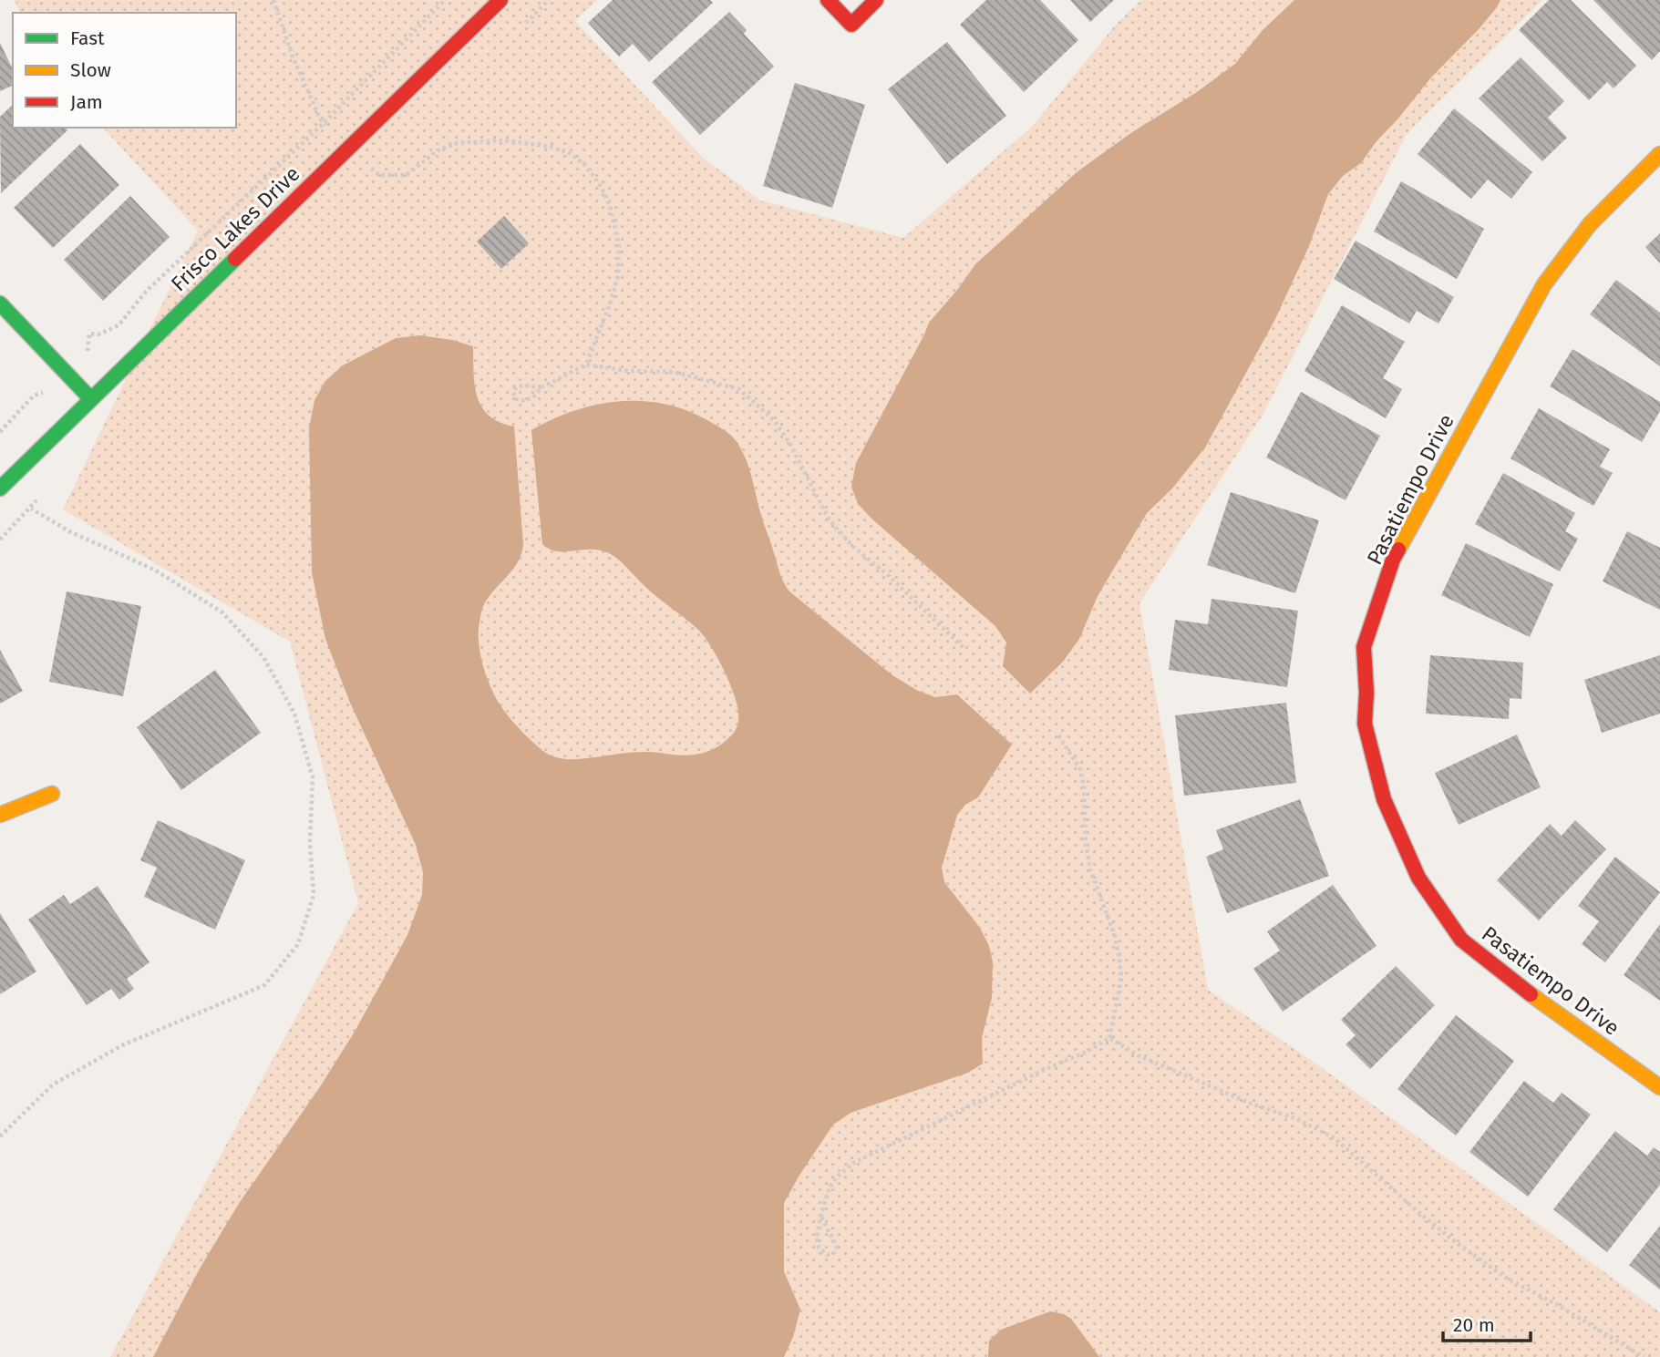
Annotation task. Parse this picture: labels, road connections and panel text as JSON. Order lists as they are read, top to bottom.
{
  "streets": {
    "street": ["Frisco Lakes Drive", "Pasatiempo Drive"]
  },
  "legend": ["Fast", "Slow", "Jam"],
  "scale_bar": "20 m"
}
